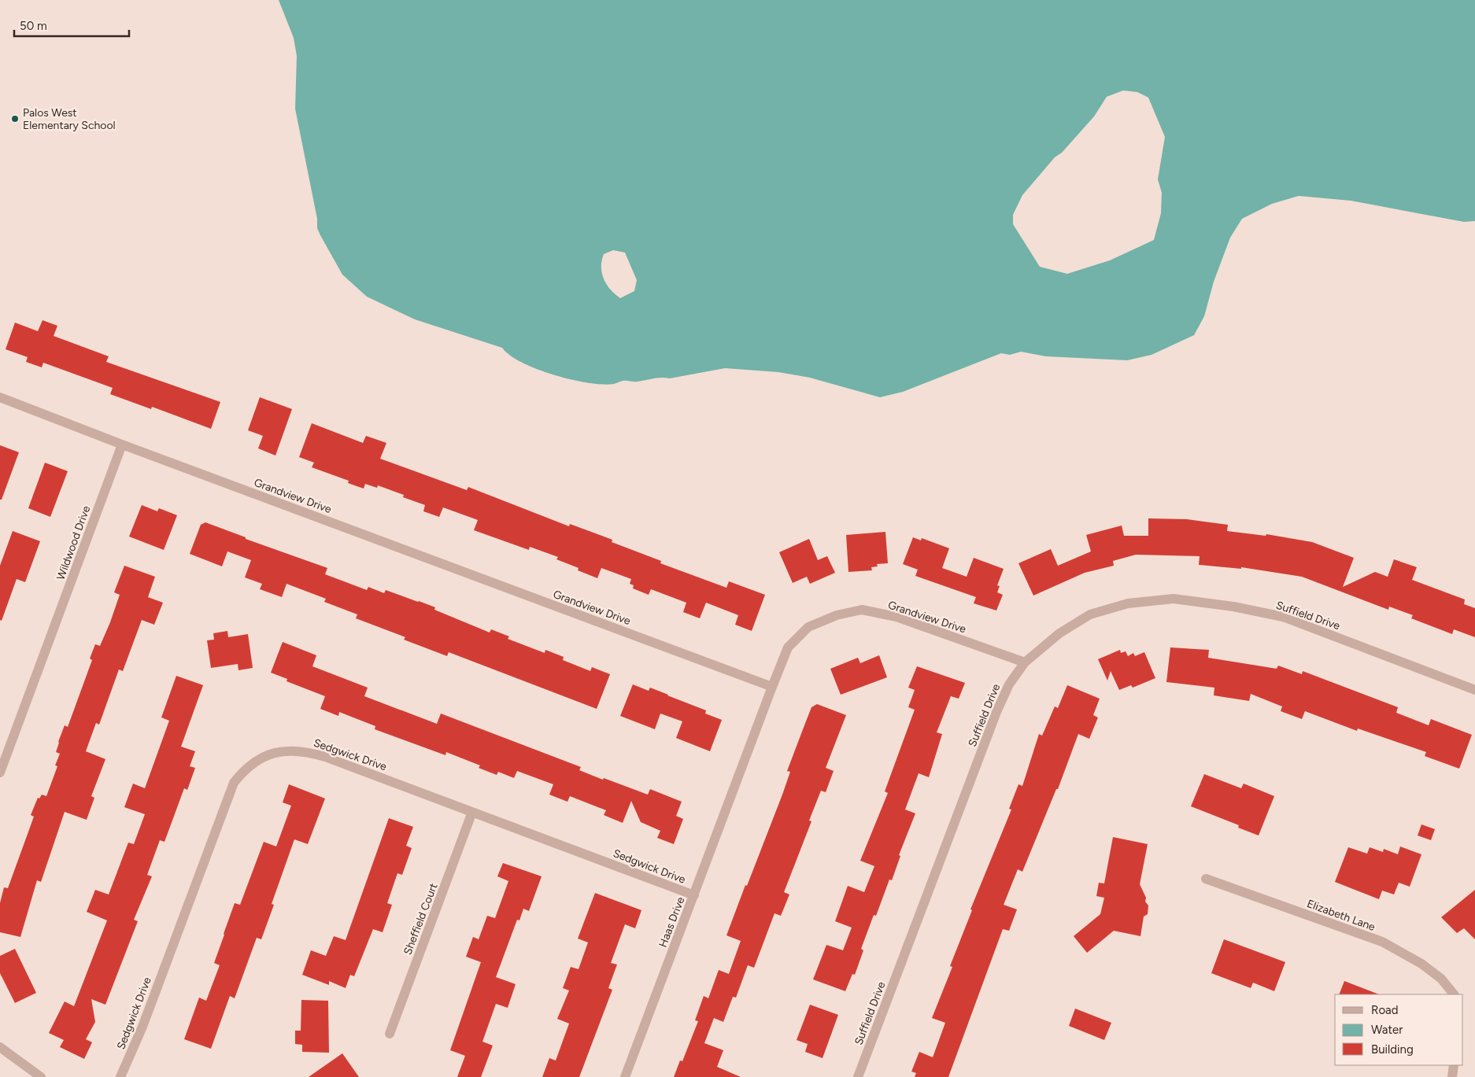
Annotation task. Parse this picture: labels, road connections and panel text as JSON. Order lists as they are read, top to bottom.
{
  "streets": {
    "street": [
      "Grandview Drive",
      "Wildwood Drive",
      "Suffield Drive",
      "Sedgwick Drive",
      "Elizabeth Lane",
      "Sheffield Court",
      "Haas Drive"
    ]
  },
  "crossings": [
    ["Grandview Drive", "Wildwood Drive"],
    ["Grandview Drive", "Suffield Drive"],
    ["Grandview Drive", "Haas Drive"],
    ["Sedgwick Drive", "Sheffield Court"],
    ["Sedgwick Drive", "Haas Drive"]
  ],
  "places": ["Palos West Elementary School"],
  "legend": ["Road", "Water", "Building"],
  "scale_bar": "50 m"
}
